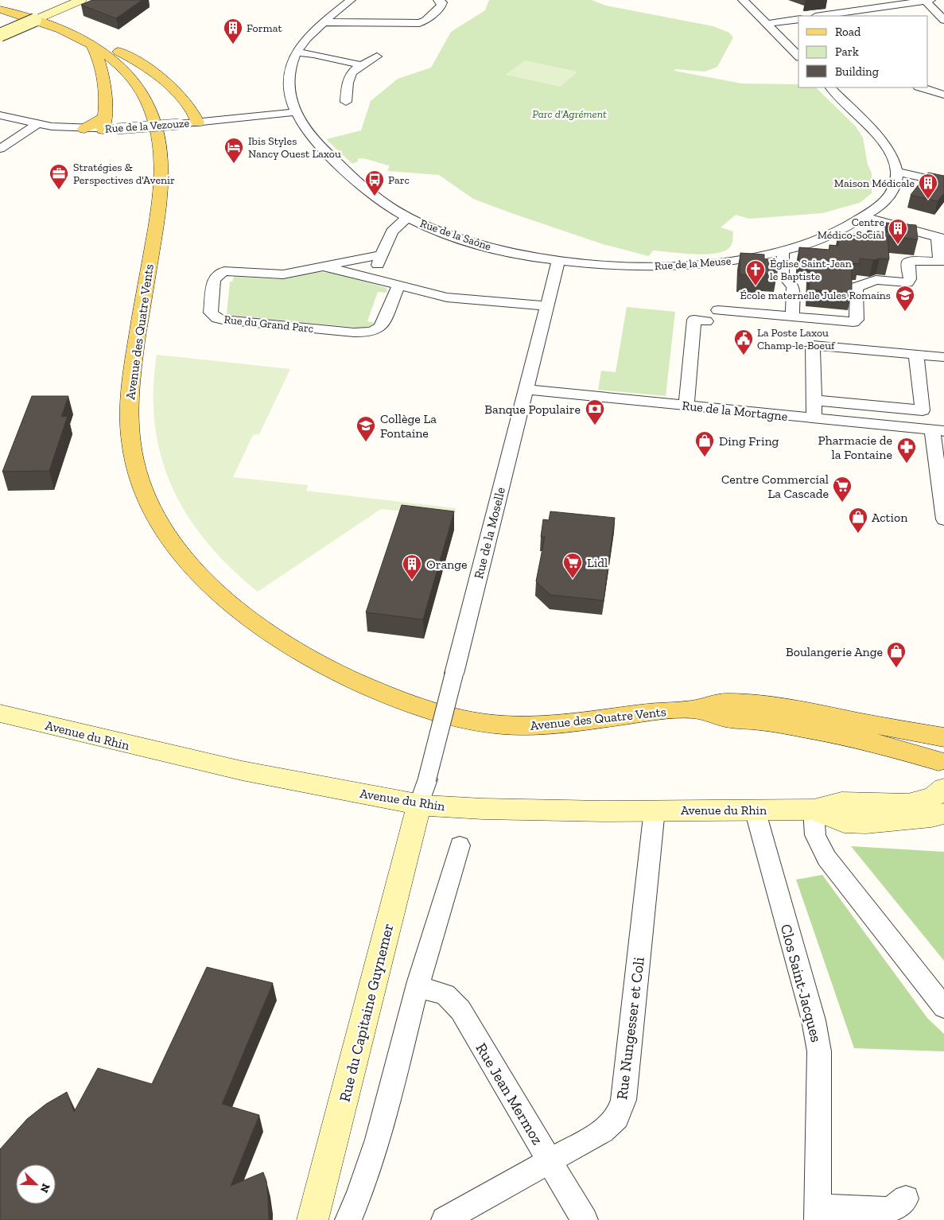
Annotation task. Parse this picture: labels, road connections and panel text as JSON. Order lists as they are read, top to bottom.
{
  "streets": {
    "main road": ["Avenue des Quatre Vents", "Avenue du Rhin", "Rue du Capitaine Guynemer"],
    "street": [
      "Rue de la Vezouze",
      "Rue de la Saône",
      "Rue de la Meuse",
      "Rue du Grand Parc",
      "Rue de la Mortagne",
      "Rue de la Moselle",
      "Clos Saint-Jacques",
      "Rue Nungesser et Coli",
      "Rue Jean Mermoz"
    ]
  },
  "crossings": [
    ["Rue de la Vezouze", "Rue de la Saône"],
    ["Rue de la Saône", "Rue de la Meuse"],
    ["Rue de la Saône", "Rue de la Moselle"],
    ["Rue de la Meuse", "Rue de la Moselle"],
    ["Rue du Grand Parc", "Rue de la Moselle"],
    ["Rue de la Mortagne", "Rue de la Moselle"],
    ["Rue de la Moselle", "Avenue du Rhin"],
    ["Rue de la Moselle", "Rue du Capitaine Guynemer"],
    ["Avenue du Rhin", "Clos Saint-Jacques"],
    ["Avenue du Rhin", "Rue du Capitaine Guynemer"],
    ["Avenue du Rhin", "Rue Nungesser et Coli"],
    ["Rue Nungesser et Coli", "Rue Jean Mermoz"]
  ],
  "parks": ["Parc d'Agrément"],
  "places": {
    "building": [
      "Format",
      "Maison Médicale",
      "Centre Médico-Social",
      "Orange"
    ],
    "hotel": ["Ibis Styles Nancy Ouest Laxou"],
    "office": ["Stratégies & Perspectives d'Avenir"],
    "bus stop": ["Parc"],
    "church": ["Église Saint-Jean le Baptiste"],
    "school or university": ["École maternelle Jules Romains", "Collège La Fontaine"],
    "public building": ["La Poste Laxou Champ-le-Boeuf"],
    "bank": ["Banque Populaire"],
    "shop": ["Ding Fring", "Action", "Boulangerie Ange"],
    "pharmacy": ["Pharmacie de la Fontaine"],
    "supermarket": ["Centre Commercial La Cascade", "Lidl"]
  },
  "legend": ["Road", "Park", "Building"],
  "north": "bottom right"
}
